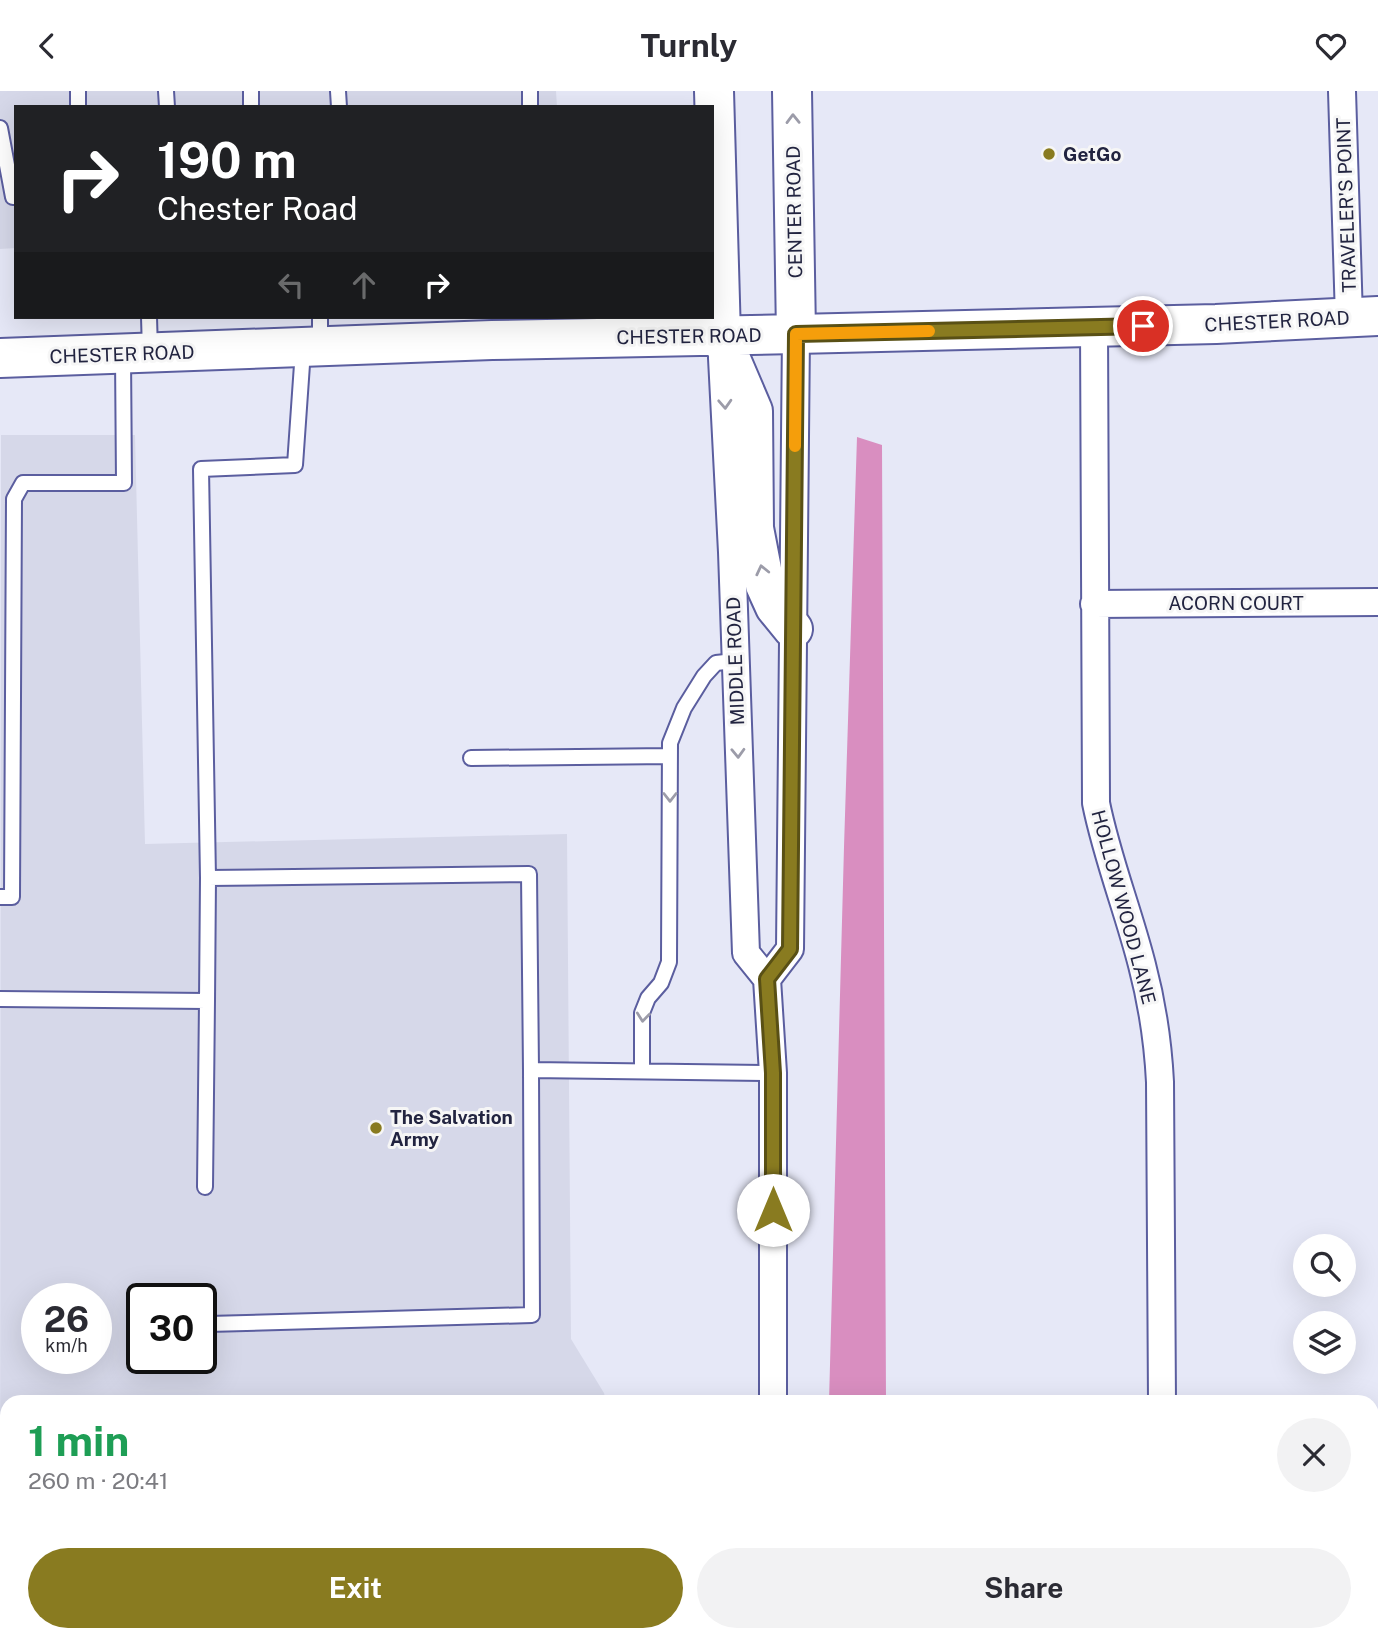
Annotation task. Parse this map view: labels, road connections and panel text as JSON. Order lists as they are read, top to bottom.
{
  "streets": {
    "main road": ["CENTER ROAD", "CHESTER ROAD"],
    "street": [
      "TRAVELER'S POINT",
      "ACORN COURT",
      "MIDDLE ROAD",
      "HOLLOW WOOD LANE"
    ]
  },
  "crossings": [
    ["TRAVELER'S POINT", "CHESTER ROAD"],
    ["CENTER ROAD", "CHESTER ROAD"],
    ["CHESTER ROAD", "MIDDLE ROAD"],
    ["CHESTER ROAD", "HOLLOW WOOD LANE"],
    ["ACORN COURT", "HOLLOW WOOD LANE"]
  ],
  "places": ["GetGo", "The Salvation Army"],
  "page": {
    "header": "Turnly",
    "turn": ["190 m", "Chester Road"],
    "speed": "26 km/h",
    "limit": "30",
    "heading": ["1 min", "260 m · 20:41"],
    "buttons": ["Exit", "Share"]
  }
}
